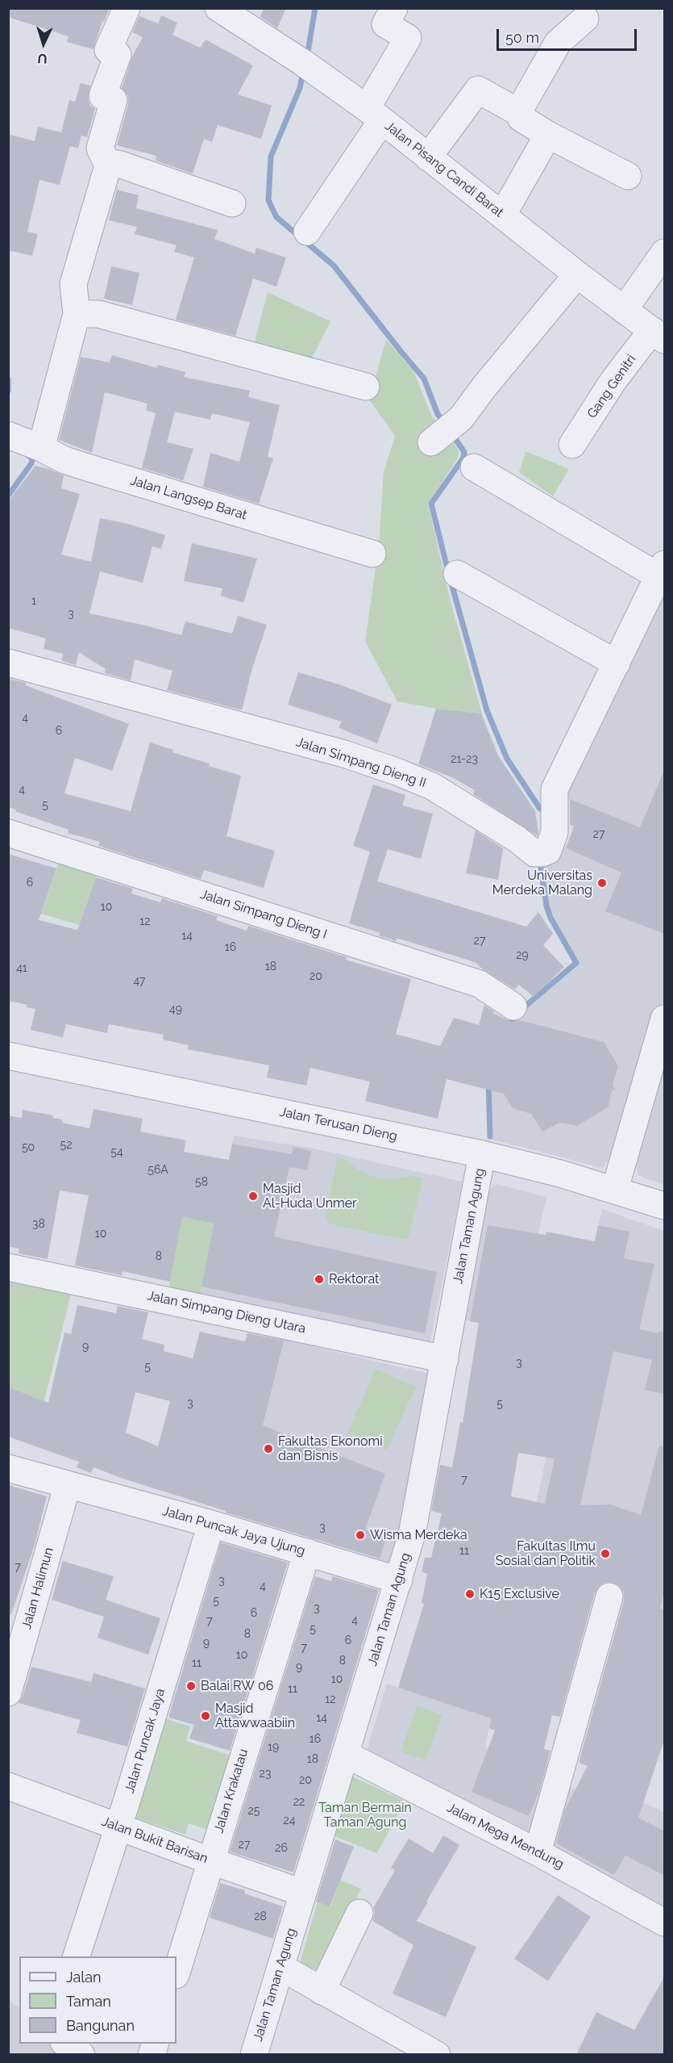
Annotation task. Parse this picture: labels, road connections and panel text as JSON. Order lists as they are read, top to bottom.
{
  "streets": {
    "street": [
      "Jalan Pisang Candi Barat",
      "Gang Genitri",
      "Jalan Langsep Barat",
      "Jalan Simpang Dieng II",
      "Jalan Simpang Dieng I",
      "Jalan Terusan Dieng",
      "Jalan Taman Agung",
      "Jalan Simpang Dieng Utara",
      "Jalan Puncak Jaya Ujung",
      "Jalan Halimun",
      "Jalan Puncak Jaya",
      "Jalan Krakatau",
      "Jalan Mega Mendung",
      "Jalan Bukit Barisan"
    ]
  },
  "crossings": [
    ["Jalan Pisang Candi Barat", "Gang Genitri"],
    ["Jalan Terusan Dieng", "Jalan Taman Agung"],
    ["Jalan Taman Agung", "Jalan Simpang Dieng Utara"],
    ["Jalan Taman Agung", "Jalan Puncak Jaya Ujung"],
    ["Jalan Taman Agung", "Jalan Mega Mendung"],
    ["Jalan Taman Agung", "Jalan Bukit Barisan"],
    ["Jalan Puncak Jaya Ujung", "Jalan Halimun"],
    ["Jalan Puncak Jaya Ujung", "Jalan Puncak Jaya"],
    ["Jalan Puncak Jaya Ujung", "Jalan Krakatau"],
    ["Jalan Puncak Jaya", "Jalan Bukit Barisan"],
    ["Jalan Krakatau", "Jalan Bukit Barisan"]
  ],
  "parks": ["Taman Bermain Taman Agung"],
  "places": [
    "Universitas Merdeka Malang",
    "Masjid Al-Huda Unmer",
    "Rektorat",
    "Fakultas Ekonomi dan Bisnis",
    "Wisma Merdeka",
    "Fakultas Ilmu Sosial dan Politik",
    "K15 Exclusive",
    "Balai RW 06",
    "Masjid Attawwaabiin"
  ],
  "house_numbers": [
    "1",
    "3",
    "4",
    "6",
    "21-23",
    "4",
    "5",
    "27",
    "6",
    "10",
    "12",
    "14",
    "27",
    "16",
    "29",
    "18",
    "41",
    "20",
    "47",
    "49",
    "52",
    "50",
    "54",
    "56A",
    "58",
    "38",
    "10",
    "8",
    "9",
    "3",
    "5",
    "3",
    "5",
    "7",
    "3",
    "11",
    "7",
    "3",
    "4",
    "5",
    "3",
    "6",
    "4",
    "7",
    "5",
    "8",
    "6",
    "9",
    "7",
    "10",
    "8",
    "11",
    "9",
    "10",
    "11",
    "12",
    "14",
    "16",
    "19",
    "18",
    "23",
    "20",
    "22",
    "25",
    "24",
    "27",
    "26",
    "28"
  ],
  "legend": ["Jalan", "Taman", "Bangunan"],
  "scale_bar": "50 m",
  "north": "bottom"
}
